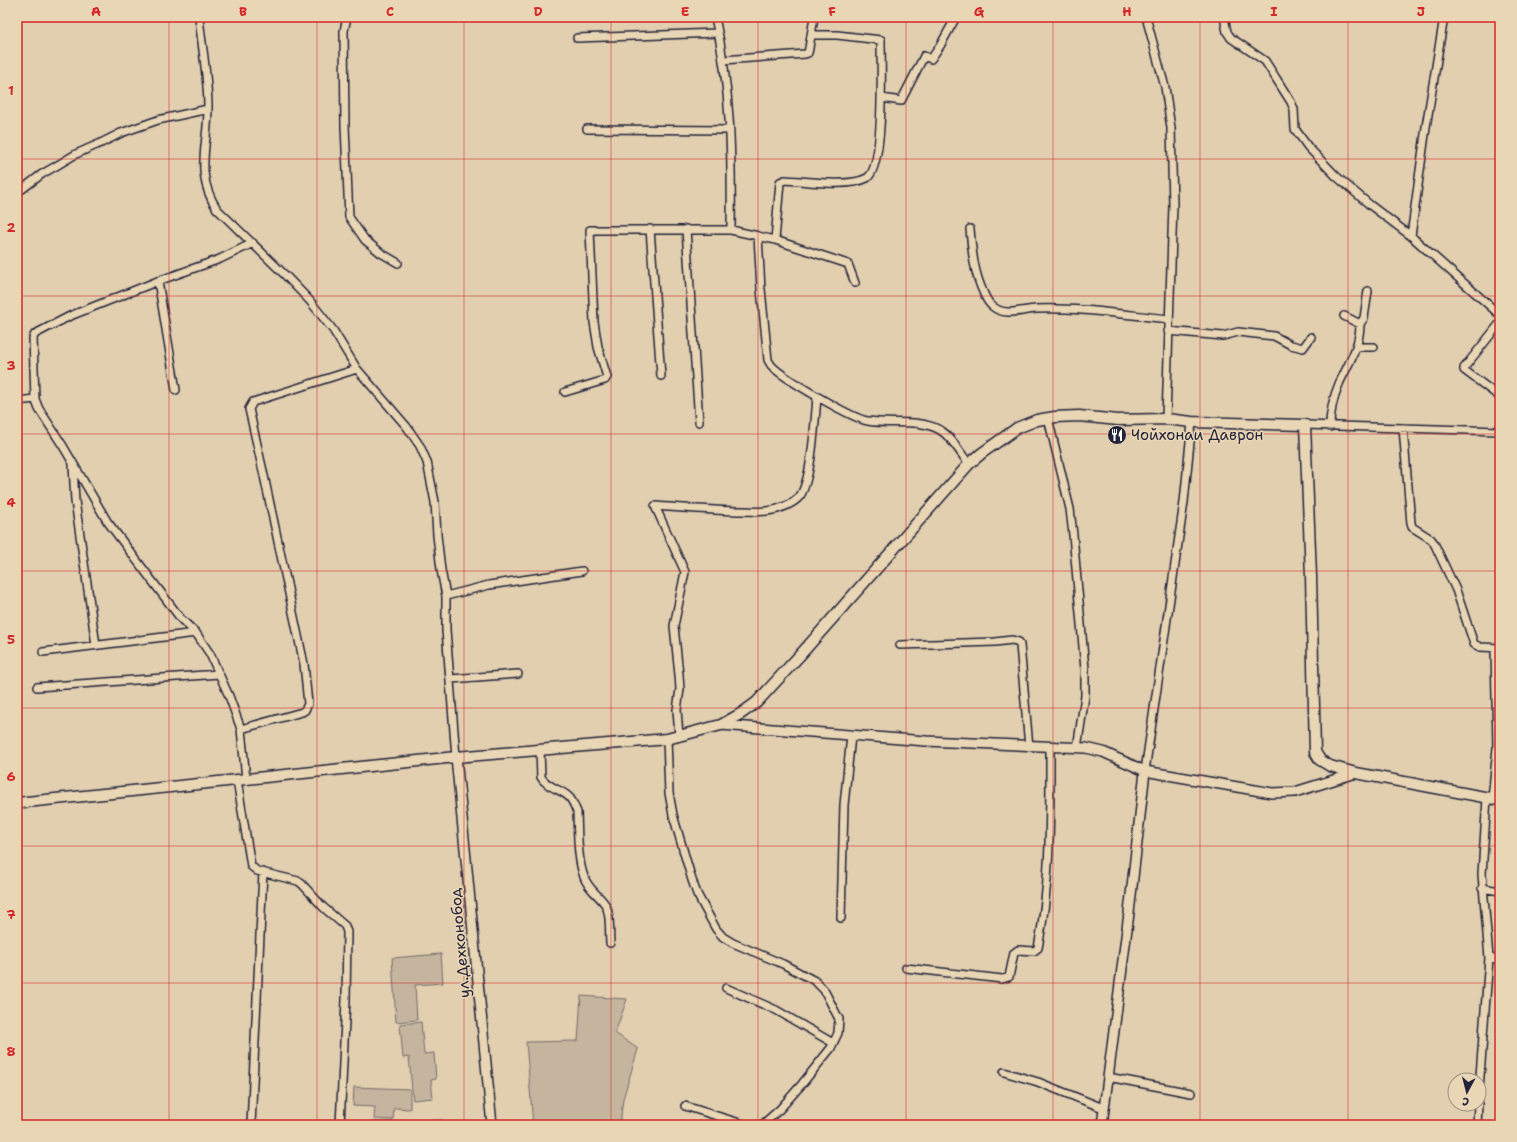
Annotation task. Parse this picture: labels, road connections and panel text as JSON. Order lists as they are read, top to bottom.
{
  "streets": {
    "street": ["ул.Дехконобод"]
  },
  "places": {
    "restaurant": ["Чойхонаи Даврон"]
  },
  "north": "bottom",
  "grid": {
    "columns": [
      "A",
      "B",
      "C",
      "D",
      "E",
      "F",
      "G",
      "H",
      "I",
      "J"
    ],
    "rows": [
      "1",
      "2",
      "3",
      "4",
      "5",
      "6",
      "7",
      "8"
    ]
  }
}
